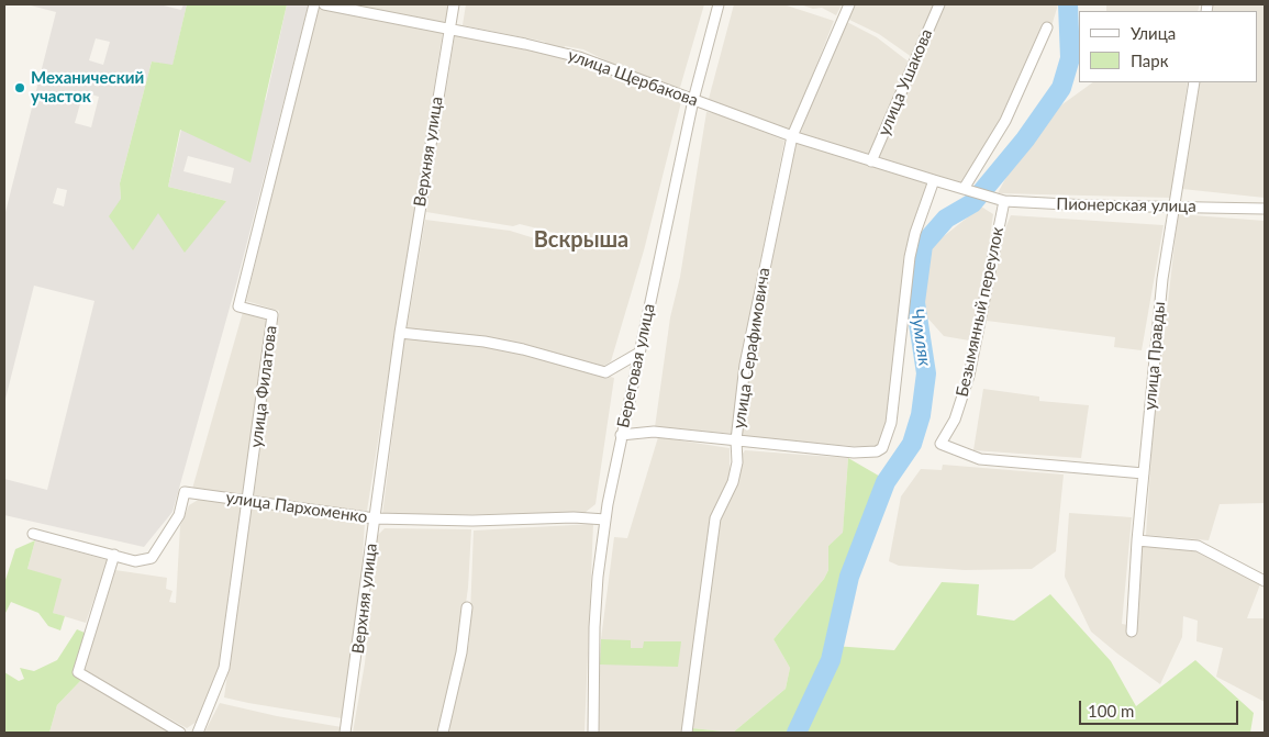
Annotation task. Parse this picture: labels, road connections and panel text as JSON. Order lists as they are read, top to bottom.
{
  "streets": {
    "street": [
      "улица Щербакова",
      "улица Ушакова",
      "Верхняя улица",
      "Пионерская улица",
      "Безымянный переулок",
      "улица Серафимовича",
      "улица Правды",
      "Береговая улица",
      "улица Филатова",
      "улица Пархоменко"
    ]
  },
  "crossings": [
    ["улица Щербакова", "улица Ушакова"],
    ["улица Щербакова", "Верхняя улица"],
    ["улица Щербакова", "Пионерская улица"],
    ["улица Щербакова", "улица Серафимовича"],
    ["улица Щербакова", "Береговая улица"],
    ["Верхняя улица", "улица Пархоменко"],
    ["Пионерская улица", "Безымянный переулок"],
    ["Пионерская улица", "улица Правды"],
    ["Безымянный переулок", "улица Правды"],
    ["Береговая улица", "улица Пархоменко"],
    ["улица Филатова", "улица Пархоменко"]
  ],
  "districts": ["Вскрыша"],
  "water": ["Чумляк"],
  "places": ["Механический участок"],
  "legend": ["Улица", "Парк"],
  "scale_bar": "100 m"
}
